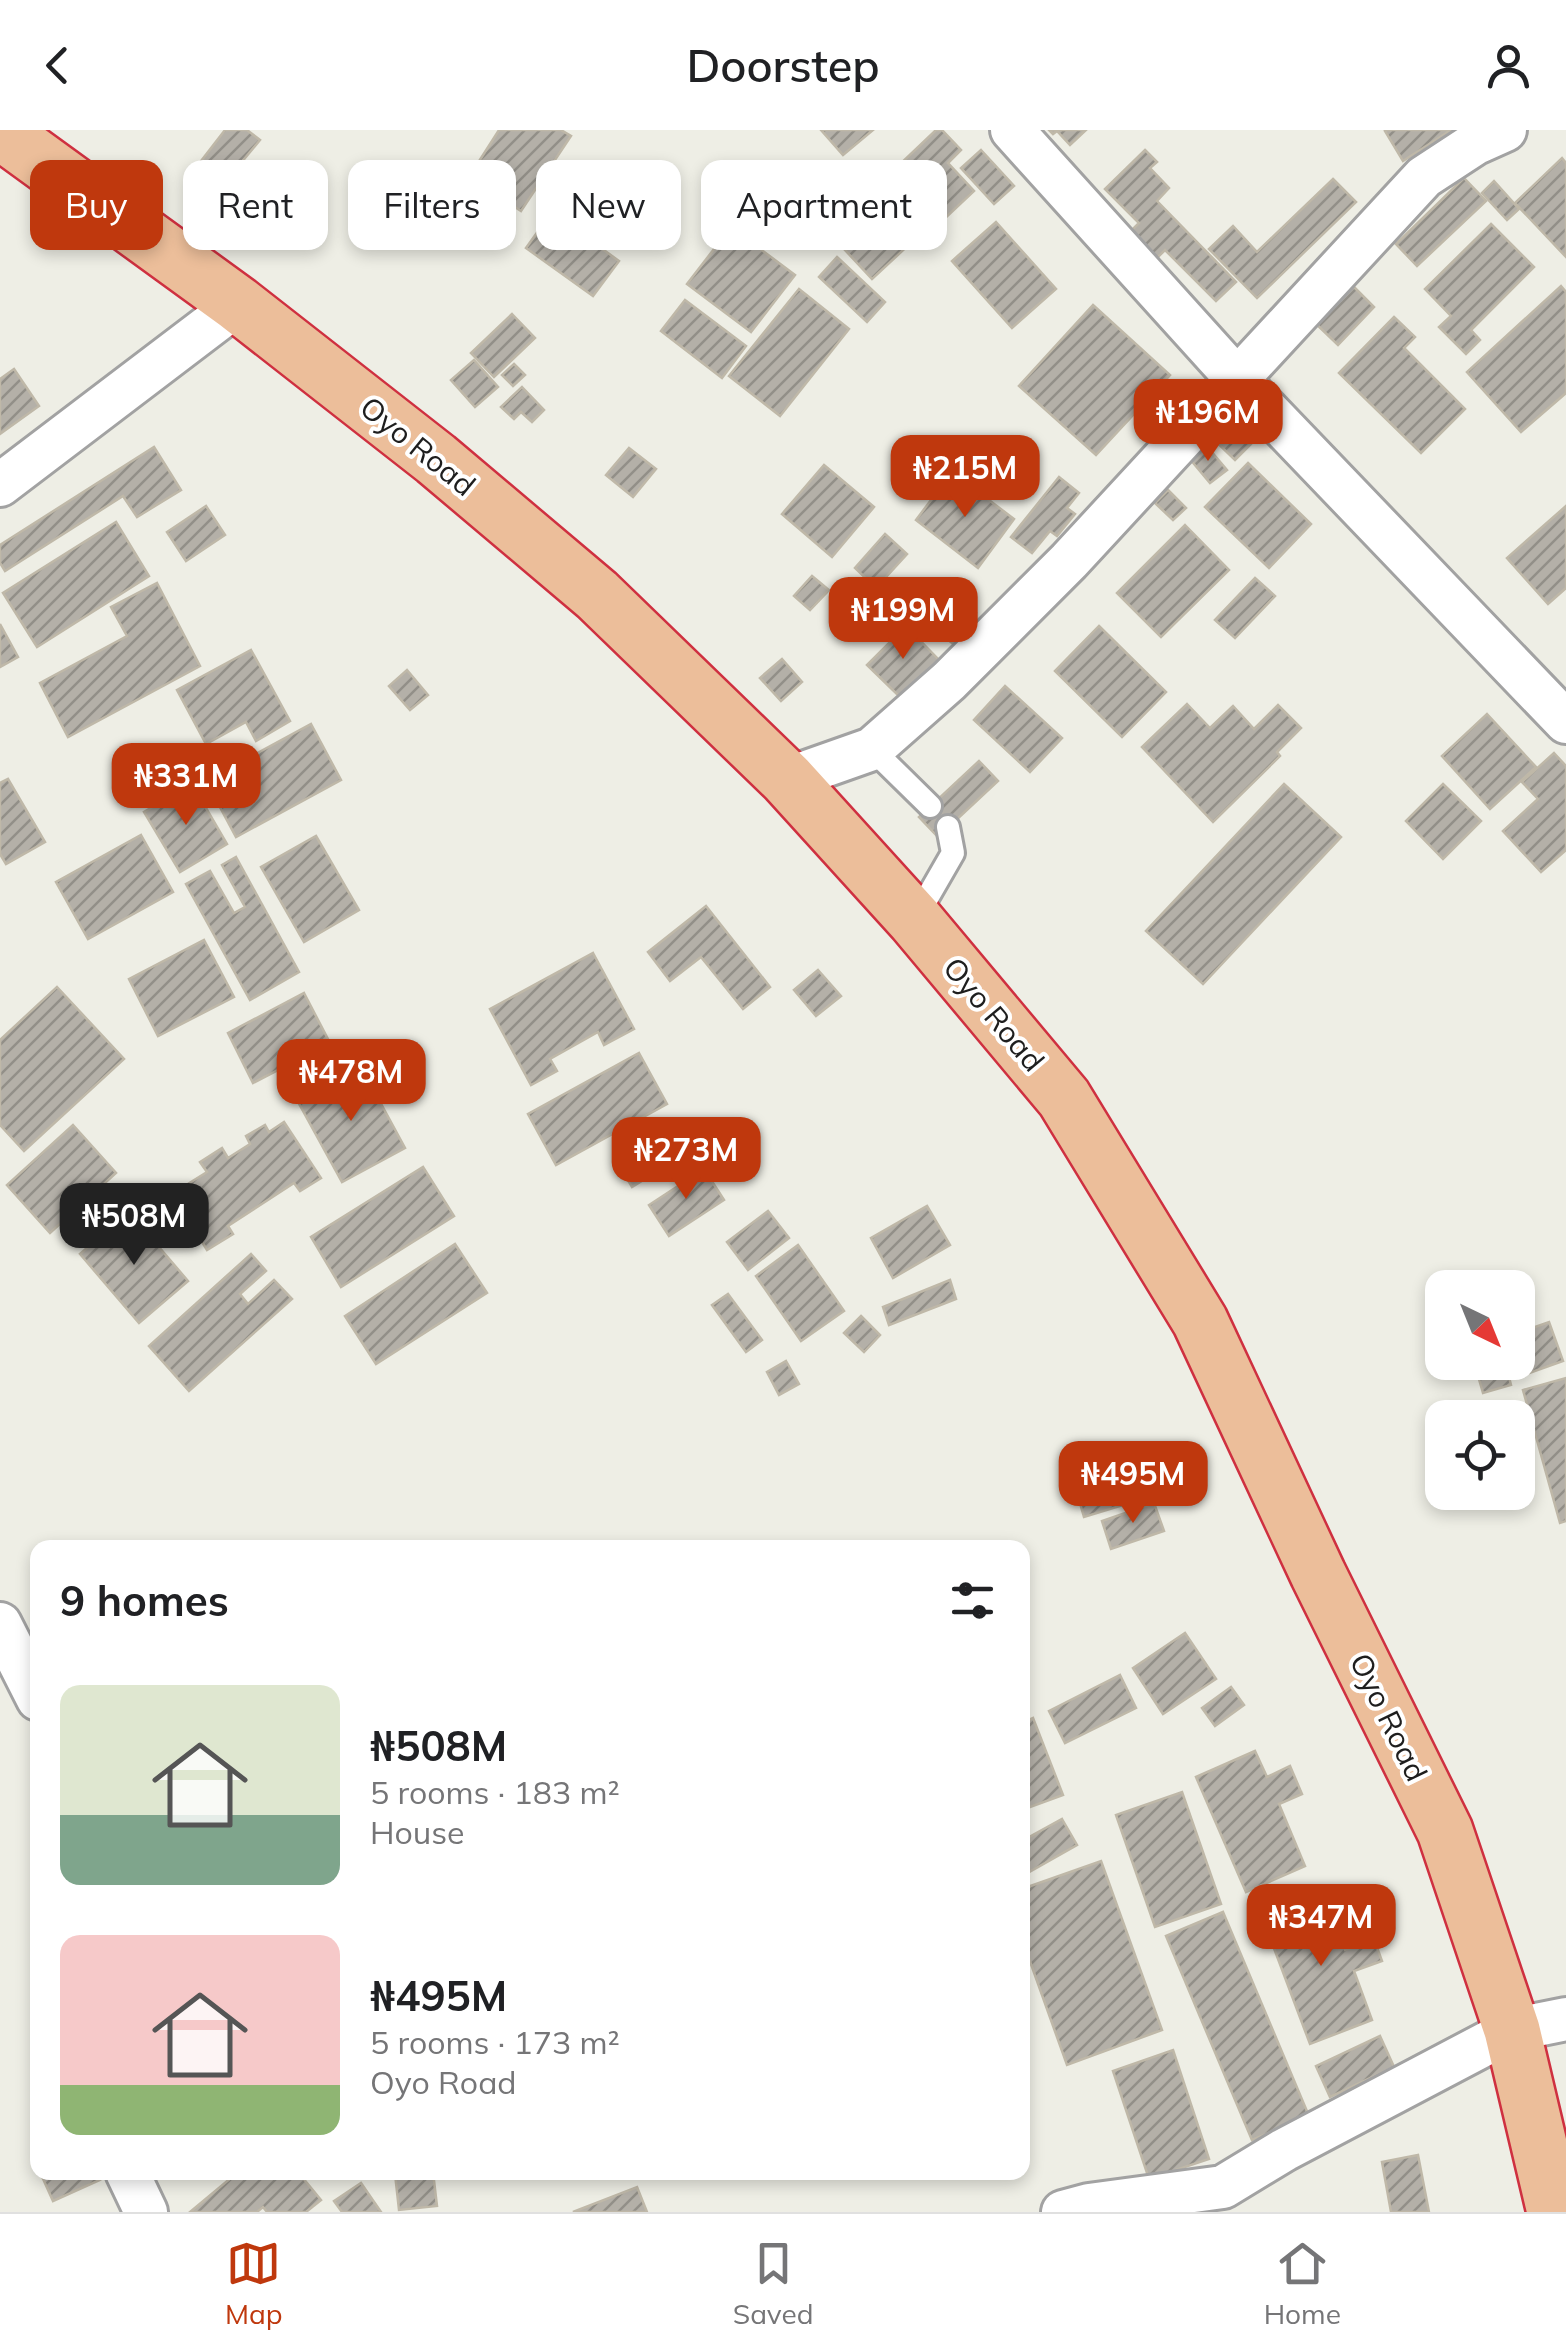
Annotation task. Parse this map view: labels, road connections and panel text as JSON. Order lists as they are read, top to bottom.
{
  "streets": {
    "highway": ["Oyo Road"]
  },
  "north": "bottom right",
  "page": {
    "header": "Doorstep",
    "chip": [
      "Buy",
      "Rent",
      "Filters",
      "New",
      "Apartment"
    ],
    "price": [
      "₦196M",
      "₦215M",
      "₦199M",
      "₦331M",
      "₦478M",
      "₦273M",
      "₦508M",
      "₦495M",
      "₦347M"
    ],
    "heading": "9 homes",
    "list": [
      {
        "name": "₦508M",
        "note": "5 rooms · 183 m² · House"
      },
      {
        "name": "₦495M",
        "note": "5 rooms · 173 m² · Oyo Road"
      }
    ],
    "tabs": ["Map", "Saved", "Home"]
  }
}
